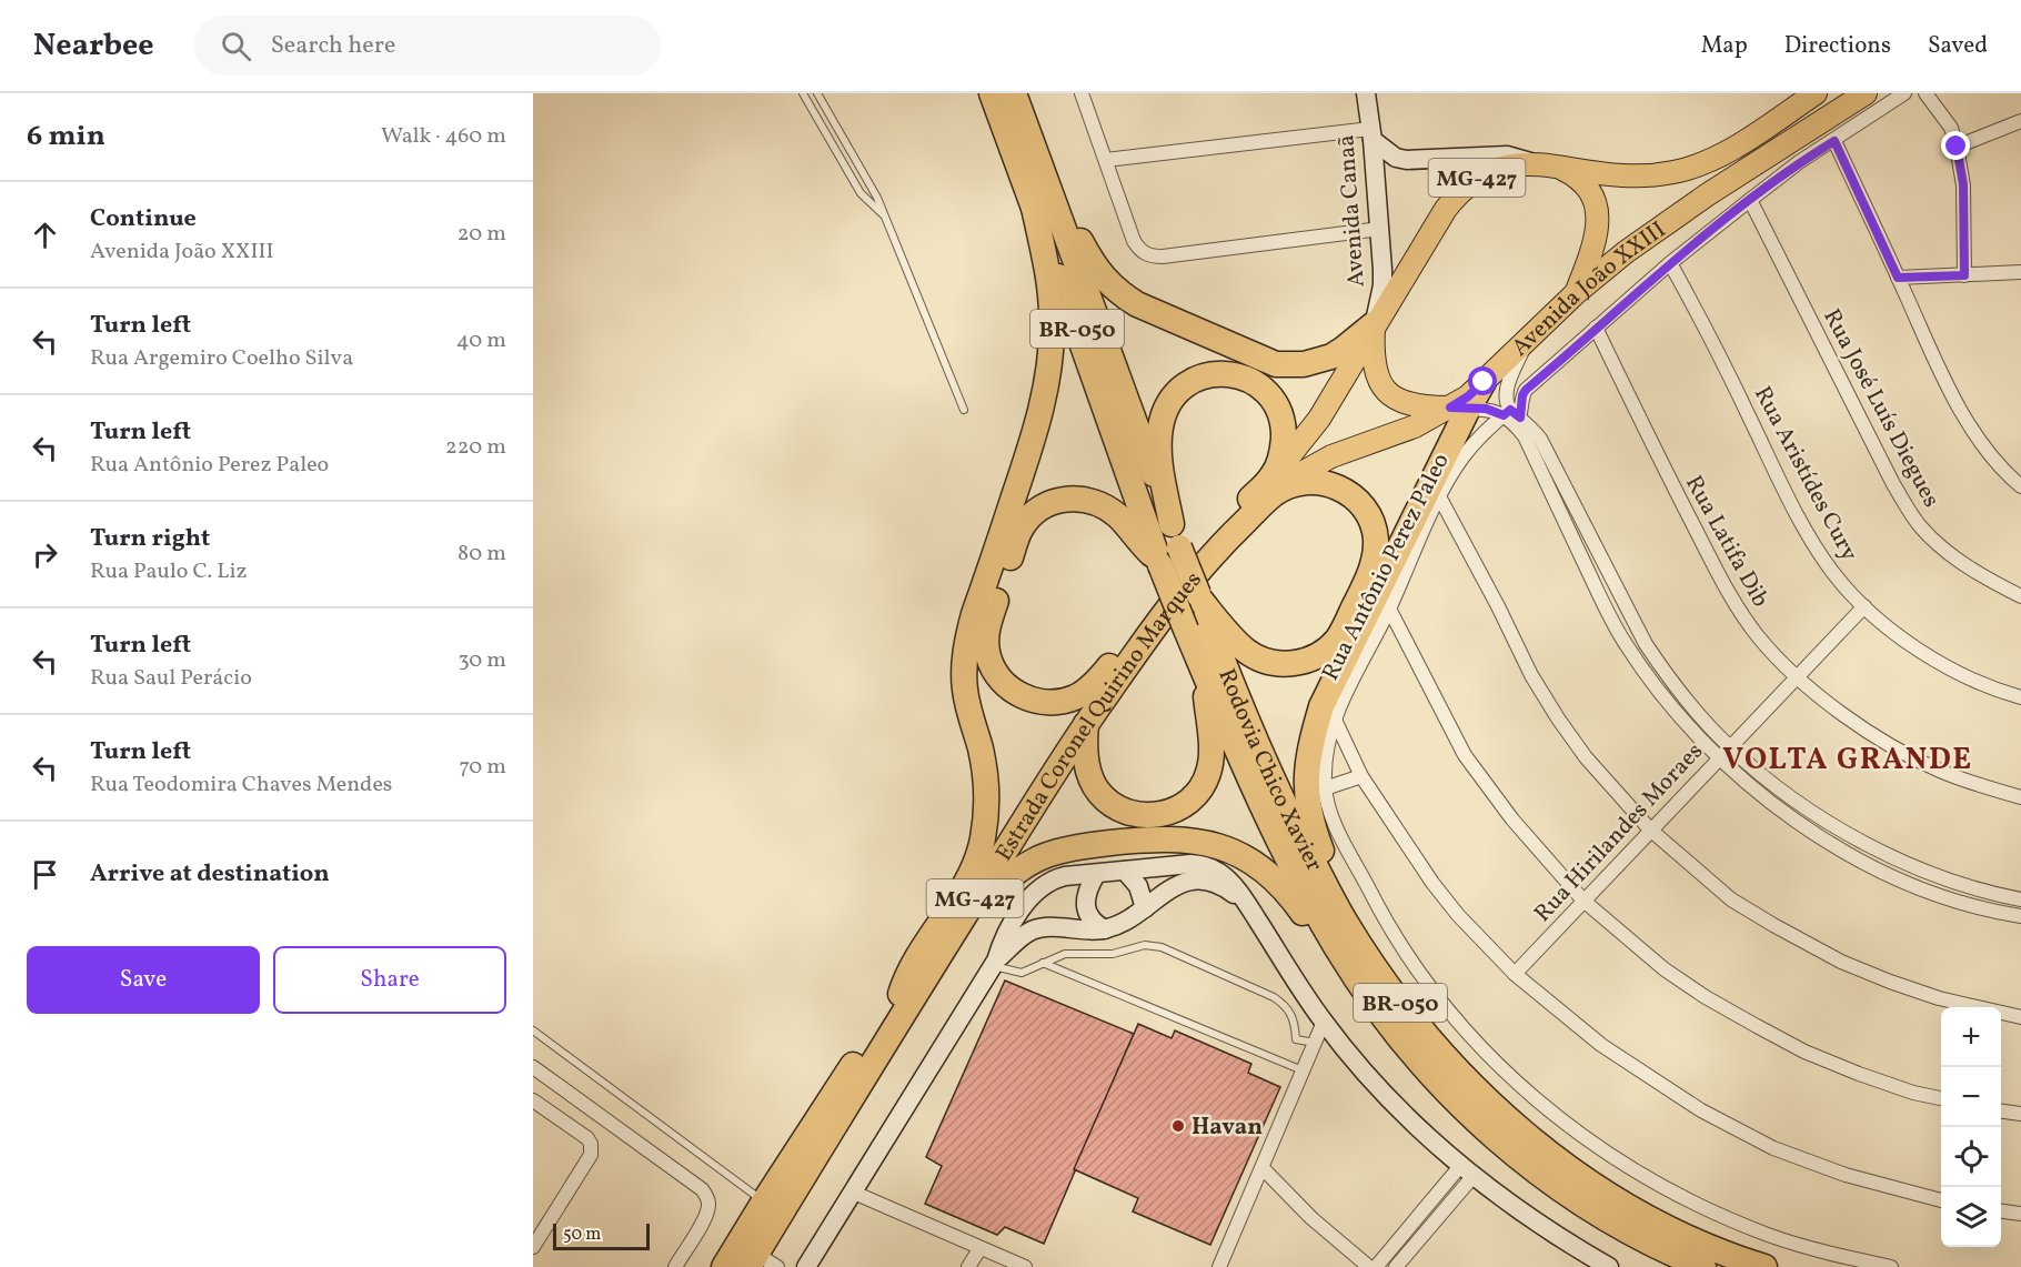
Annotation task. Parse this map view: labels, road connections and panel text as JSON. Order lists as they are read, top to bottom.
{
  "streets": {
    "highway": [
      "MG-427",
      "BR-050",
      "Estrada Coronel Quirino Marques",
      "Rodovia Chico Xavier"
    ],
    "main road": ["Avenida João XXIII"],
    "street": [
      "Avenida Canaã",
      "Rua José Luís Diegues",
      "Rua Aristídes Cury",
      "Rua Latifa Dib",
      "Rua Antônio Perez Paleo",
      "Rua Hirilandes Moraes"
    ]
  },
  "crossings": [
    ["MG-427", "Avenida Canaã"],
    ["MG-427", "Avenida João XXIII"],
    ["MG-427", "Estrada Coronel Quirino Marques"],
    ["Rua José Luís Diegues", "Rua Antônio Perez Paleo"],
    ["Rua Aristídes Cury", "Rua Antônio Perez Paleo"],
    ["Rua Aristídes Cury", "Rua Hirilandes Moraes"],
    ["Rua Latifa Dib", "Rua Antônio Perez Paleo"],
    ["Rua Latifa Dib", "Rua Hirilandes Moraes"]
  ],
  "districts": ["VOLTA GRANDE"],
  "places": ["Havan"],
  "scale_bar": "50 m",
  "page": {
    "header": "Nearbee",
    "search": "Search here",
    "nav": ["Map", "Directions", "Saved"],
    "heading": ["6 min", "Walk · 460 m"],
    "list": [
      ["Continue", "Avenida João XXIII", "20 m"],
      ["Turn left", "Rua Argemiro Coelho Silva", "40 m"],
      ["Turn left", "Rua Antônio Perez Paleo", "220 m"],
      ["Turn right", "Rua Paulo C. Liz", "80 m"],
      ["Turn left", "Rua Saul Perácio", "30 m"],
      ["Turn left", "Rua Teodomira Chaves Mendes", "70 m"],
      "Arrive at destination"
    ],
    "buttons": ["Save", "Share"],
    "map_buttons": ["+", "−"],
    "scale": "50 m"
  }
}
